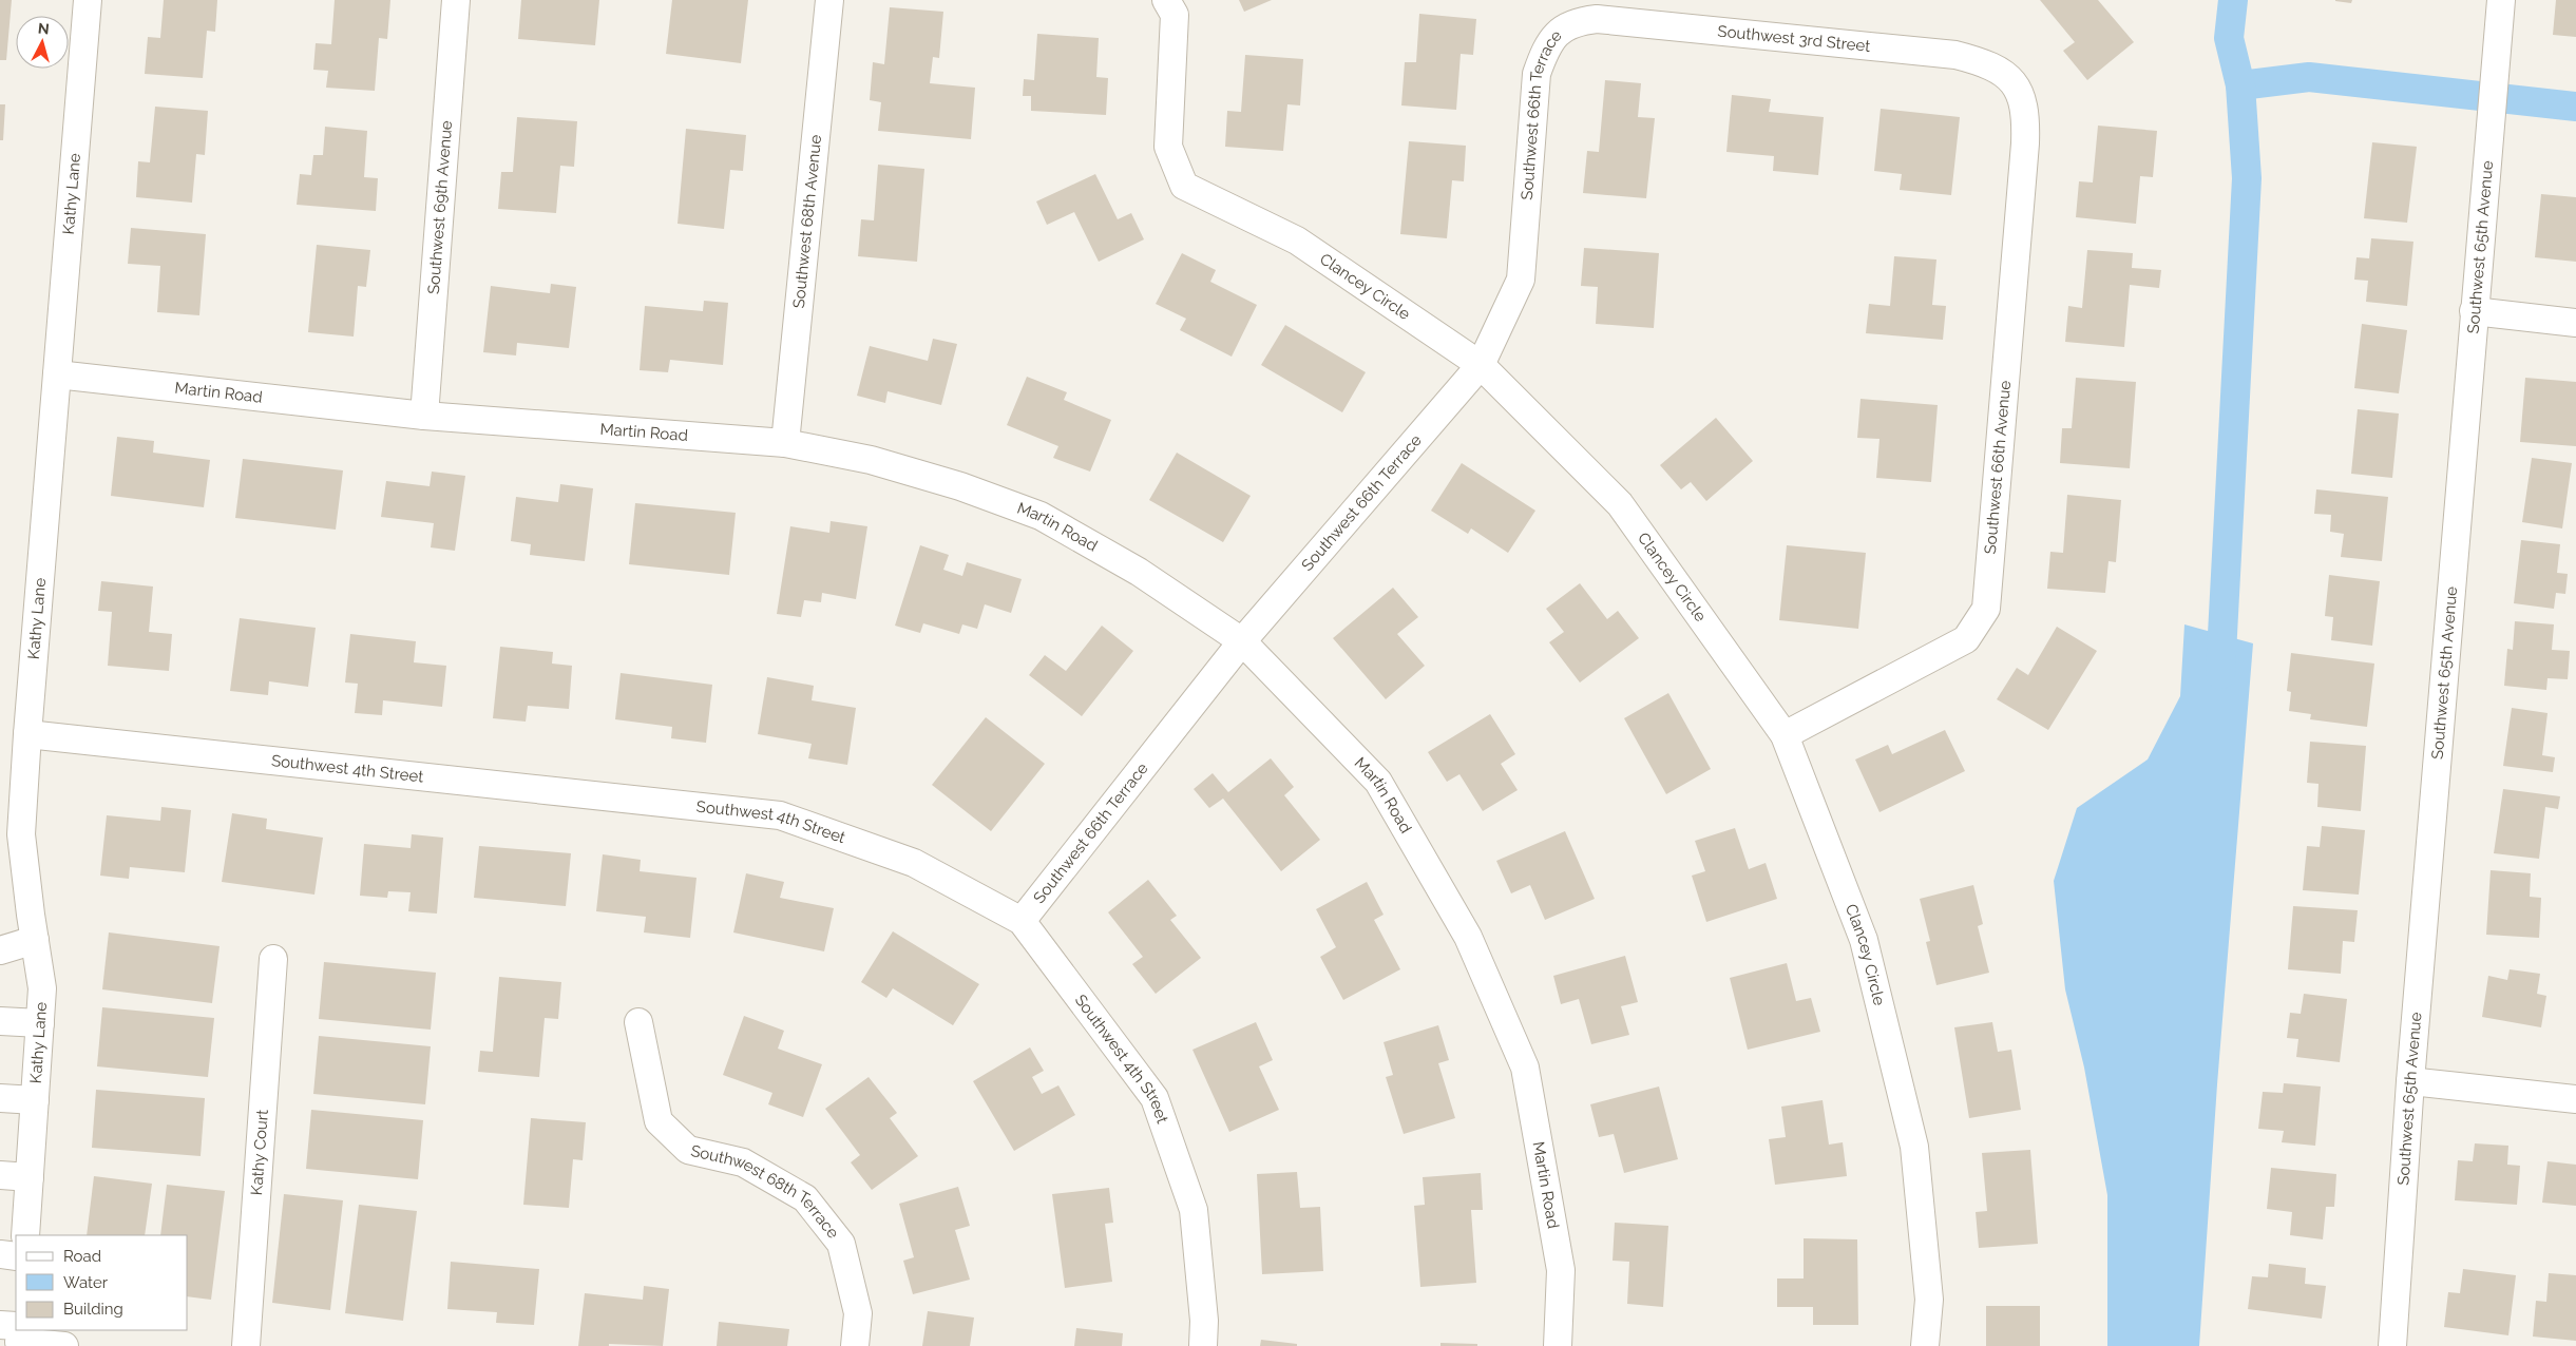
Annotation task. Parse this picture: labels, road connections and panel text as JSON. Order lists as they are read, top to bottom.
{
  "streets": {
    "street": [
      "Southwest 3rd Street",
      "Southwest 66th Terrace",
      "Kathy Lane",
      "Southwest 69th Avenue",
      "Southwest 68th Avenue",
      "Southwest 65th Avenue",
      "Clancey Circle",
      "Martin Road",
      "Southwest 66th Avenue",
      "Southwest 4th Street",
      "Kathy Court",
      "Southwest 68th Terrace"
    ]
  },
  "crossings": [
    ["Southwest 3rd Street", "Southwest 66th Terrace"],
    ["Southwest 3rd Street", "Southwest 66th Avenue"],
    ["Southwest 66th Terrace", "Clancey Circle"],
    ["Southwest 66th Terrace", "Martin Road"],
    ["Southwest 66th Terrace", "Southwest 4th Street"],
    ["Kathy Lane", "Martin Road"],
    ["Kathy Lane", "Southwest 4th Street"],
    ["Southwest 69th Avenue", "Martin Road"],
    ["Southwest 68th Avenue", "Martin Road"],
    ["Clancey Circle", "Southwest 66th Avenue"]
  ],
  "legend": ["Road", "Water", "Building"],
  "north": "top"
}
